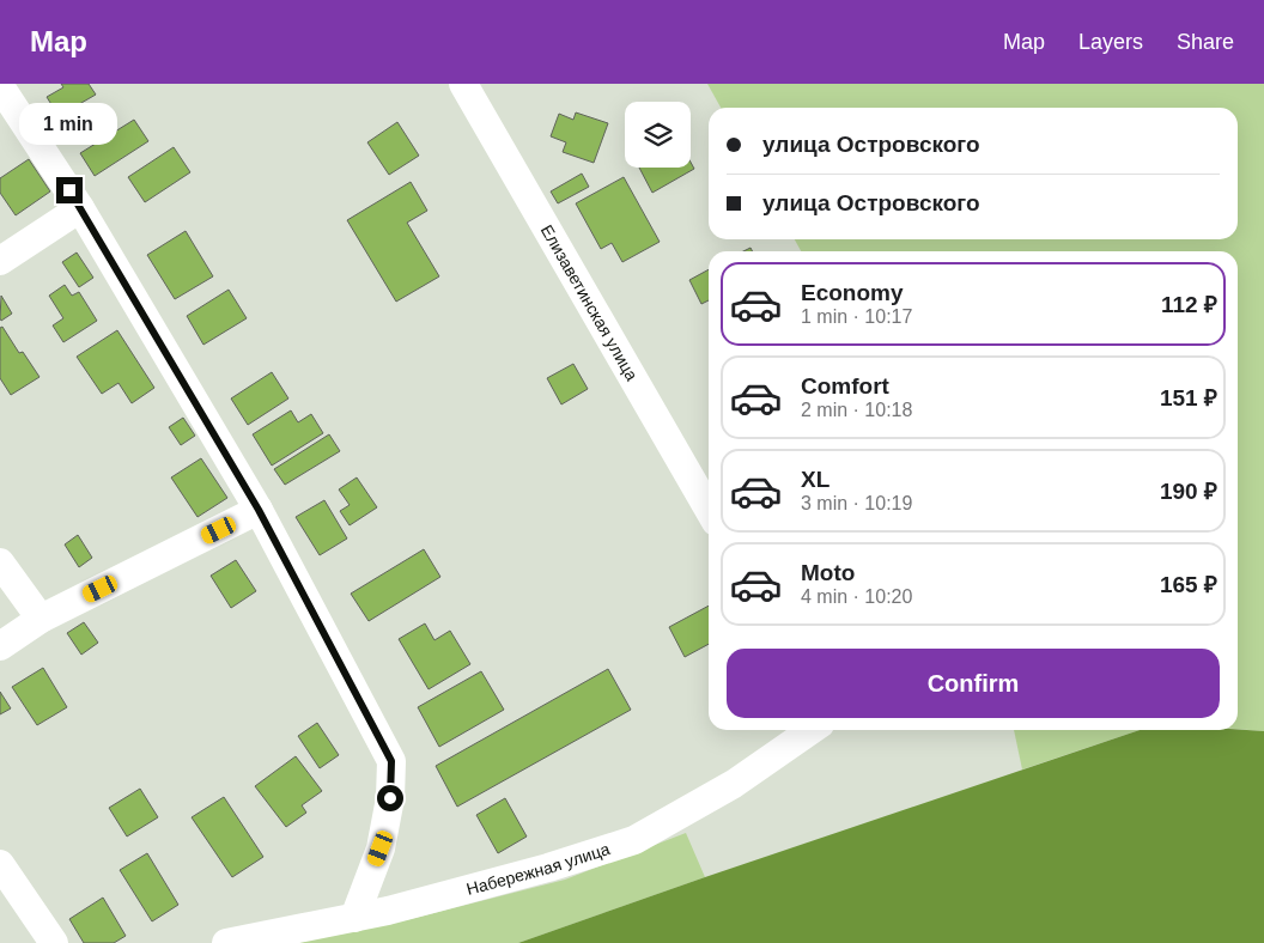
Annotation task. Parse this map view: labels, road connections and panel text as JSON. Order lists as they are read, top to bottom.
{
  "streets": {
    "street": ["Елизаветинская улица", "Набережная улица"]
  },
  "page": {
    "header": "Map",
    "nav": ["Map", "Layers", "Share"],
    "bubble": "1 min",
    "banner": ["улица Островского", "улица Островского"],
    "list": [
      {
        "name": "Economy",
        "note": "1 min · 10:17",
        "value": "112 ₽"
      },
      {
        "name": "Comfort",
        "note": "2 min · 10:18",
        "value": "151 ₽"
      },
      {
        "name": "XL",
        "note": "3 min · 10:19",
        "value": "190 ₽"
      },
      {
        "name": "Moto",
        "note": "4 min · 10:20",
        "value": "165 ₽"
      }
    ],
    "buttons": "Confirm"
  }
}
